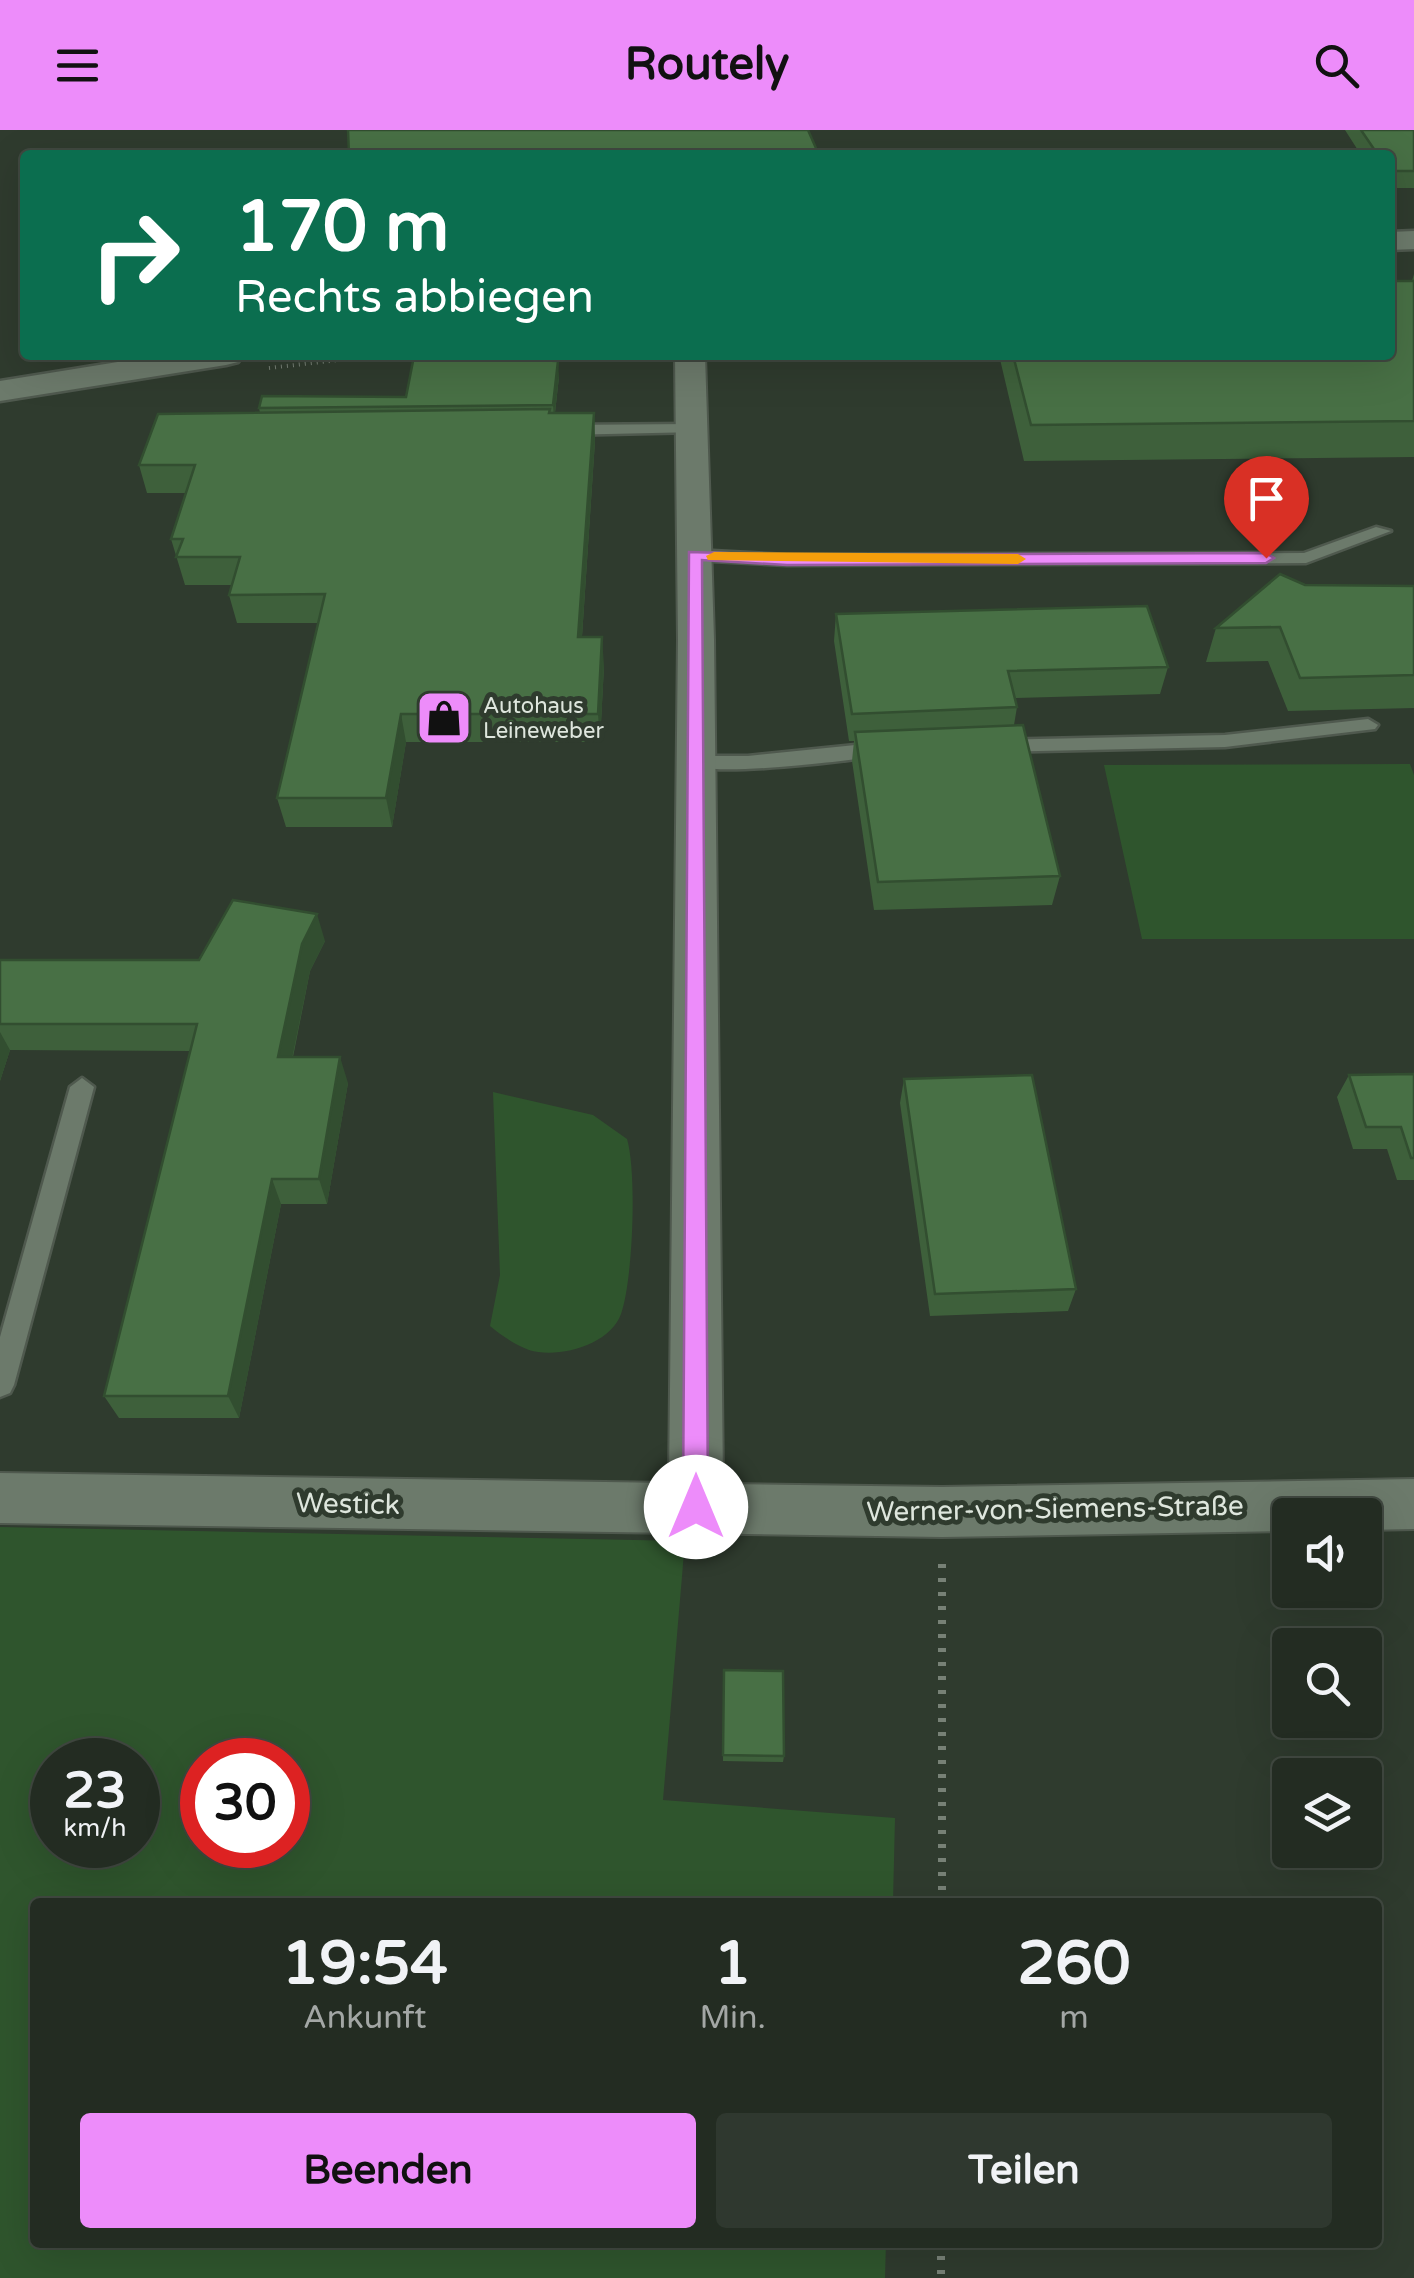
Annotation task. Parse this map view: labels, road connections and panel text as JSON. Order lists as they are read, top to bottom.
{
  "streets": {
    "street": ["Westick", "Werner-von-Siemens-Straße"]
  },
  "crossings": [
    ["Westick", "Werner-von-Siemens-Straße"]
  ],
  "places": {
    "shop": ["Autohaus Leineweber"]
  },
  "page": {
    "header": "Routely",
    "turn": ["170 m", "Rechts abbiegen"],
    "speed": "23 km/h",
    "limit": "30",
    "eta": [
      "19:54",
      "Ankunft",
      "1",
      "Min.",
      "260",
      "m"
    ],
    "buttons": ["Beenden", "Teilen"]
  }
}
